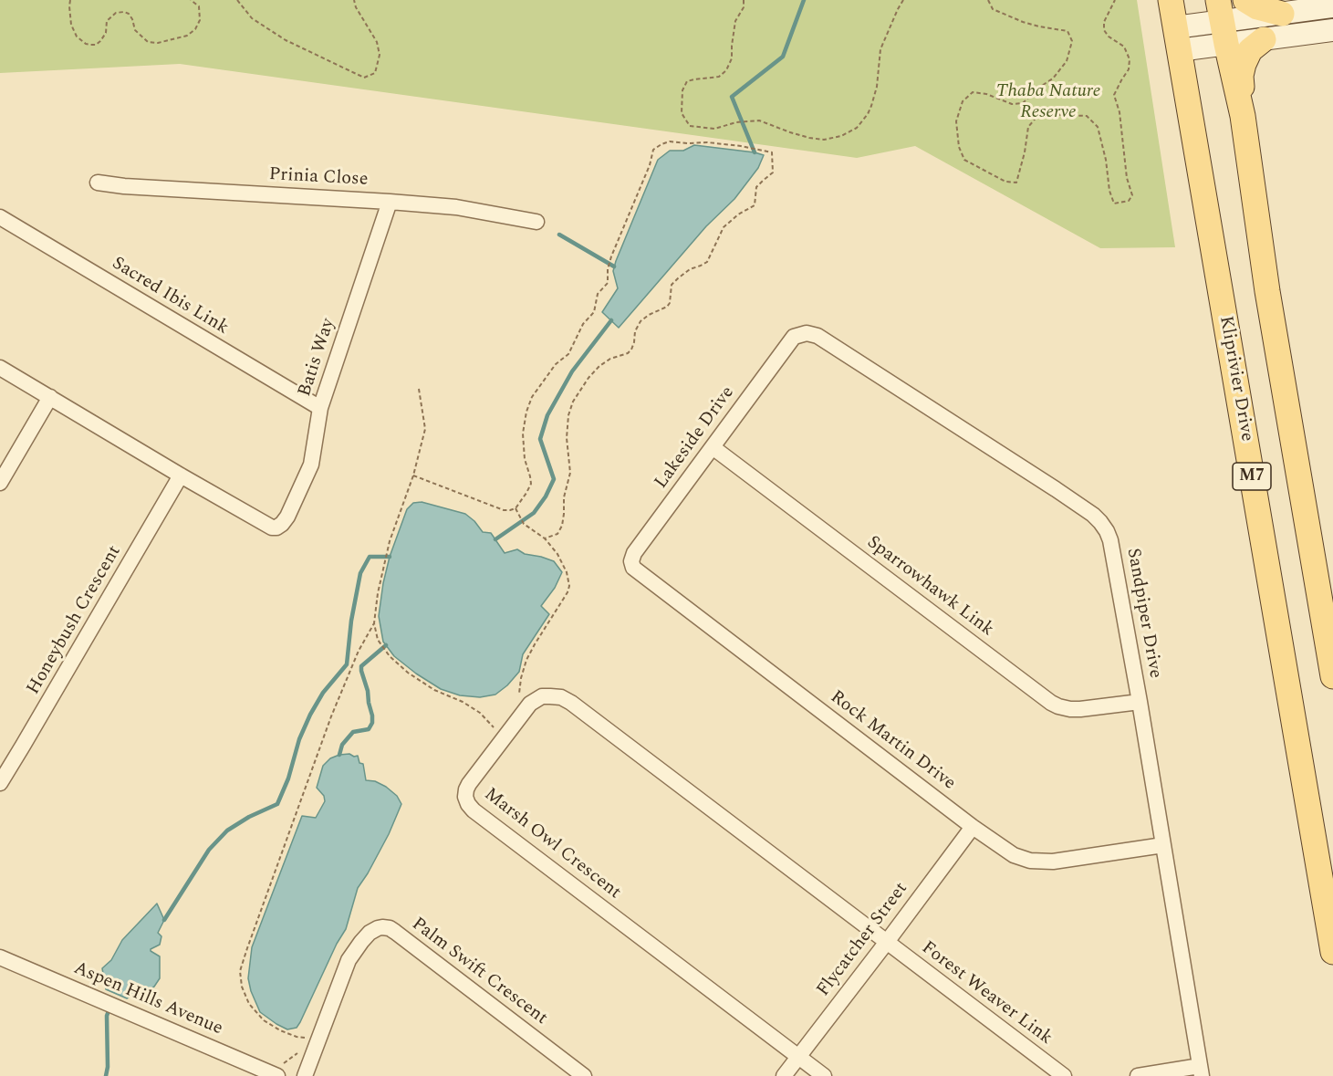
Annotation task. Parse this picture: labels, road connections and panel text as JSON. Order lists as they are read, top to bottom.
{
  "streets": {
    "main road": ["Kliprivier Drive", "M7"],
    "street": [
      "Prinia Close",
      "Sacred Ibis Link",
      "Batis Way",
      "Lakeside Drive",
      "Sparrowhawk Link",
      "Sandpiper Drive",
      "Honeybush Crescent",
      "Rock Martin Drive",
      "Marsh Owl Crescent",
      "Flycatcher Street",
      "Palm Swift Crescent",
      "Forest Weaver Link",
      "Aspen Hills Avenue"
    ]
  },
  "crossings": [
    ["Prinia Close", "Batis Way"],
    ["Sacred Ibis Link", "Batis Way"],
    ["Batis Way", "Honeybush Crescent"],
    ["Lakeside Drive", "Sparrowhawk Link"],
    ["Lakeside Drive", "Sandpiper Drive"],
    ["Lakeside Drive", "Rock Martin Drive"],
    ["Sparrowhawk Link", "Sandpiper Drive"],
    ["Sandpiper Drive", "Rock Martin Drive"],
    ["Rock Martin Drive", "Flycatcher Street"],
    ["Marsh Owl Crescent", "Flycatcher Street"],
    ["Marsh Owl Crescent", "Forest Weaver Link"],
    ["Flycatcher Street", "Forest Weaver Link"]
  ],
  "parks": ["Thaba Nature Reserve"]
}
